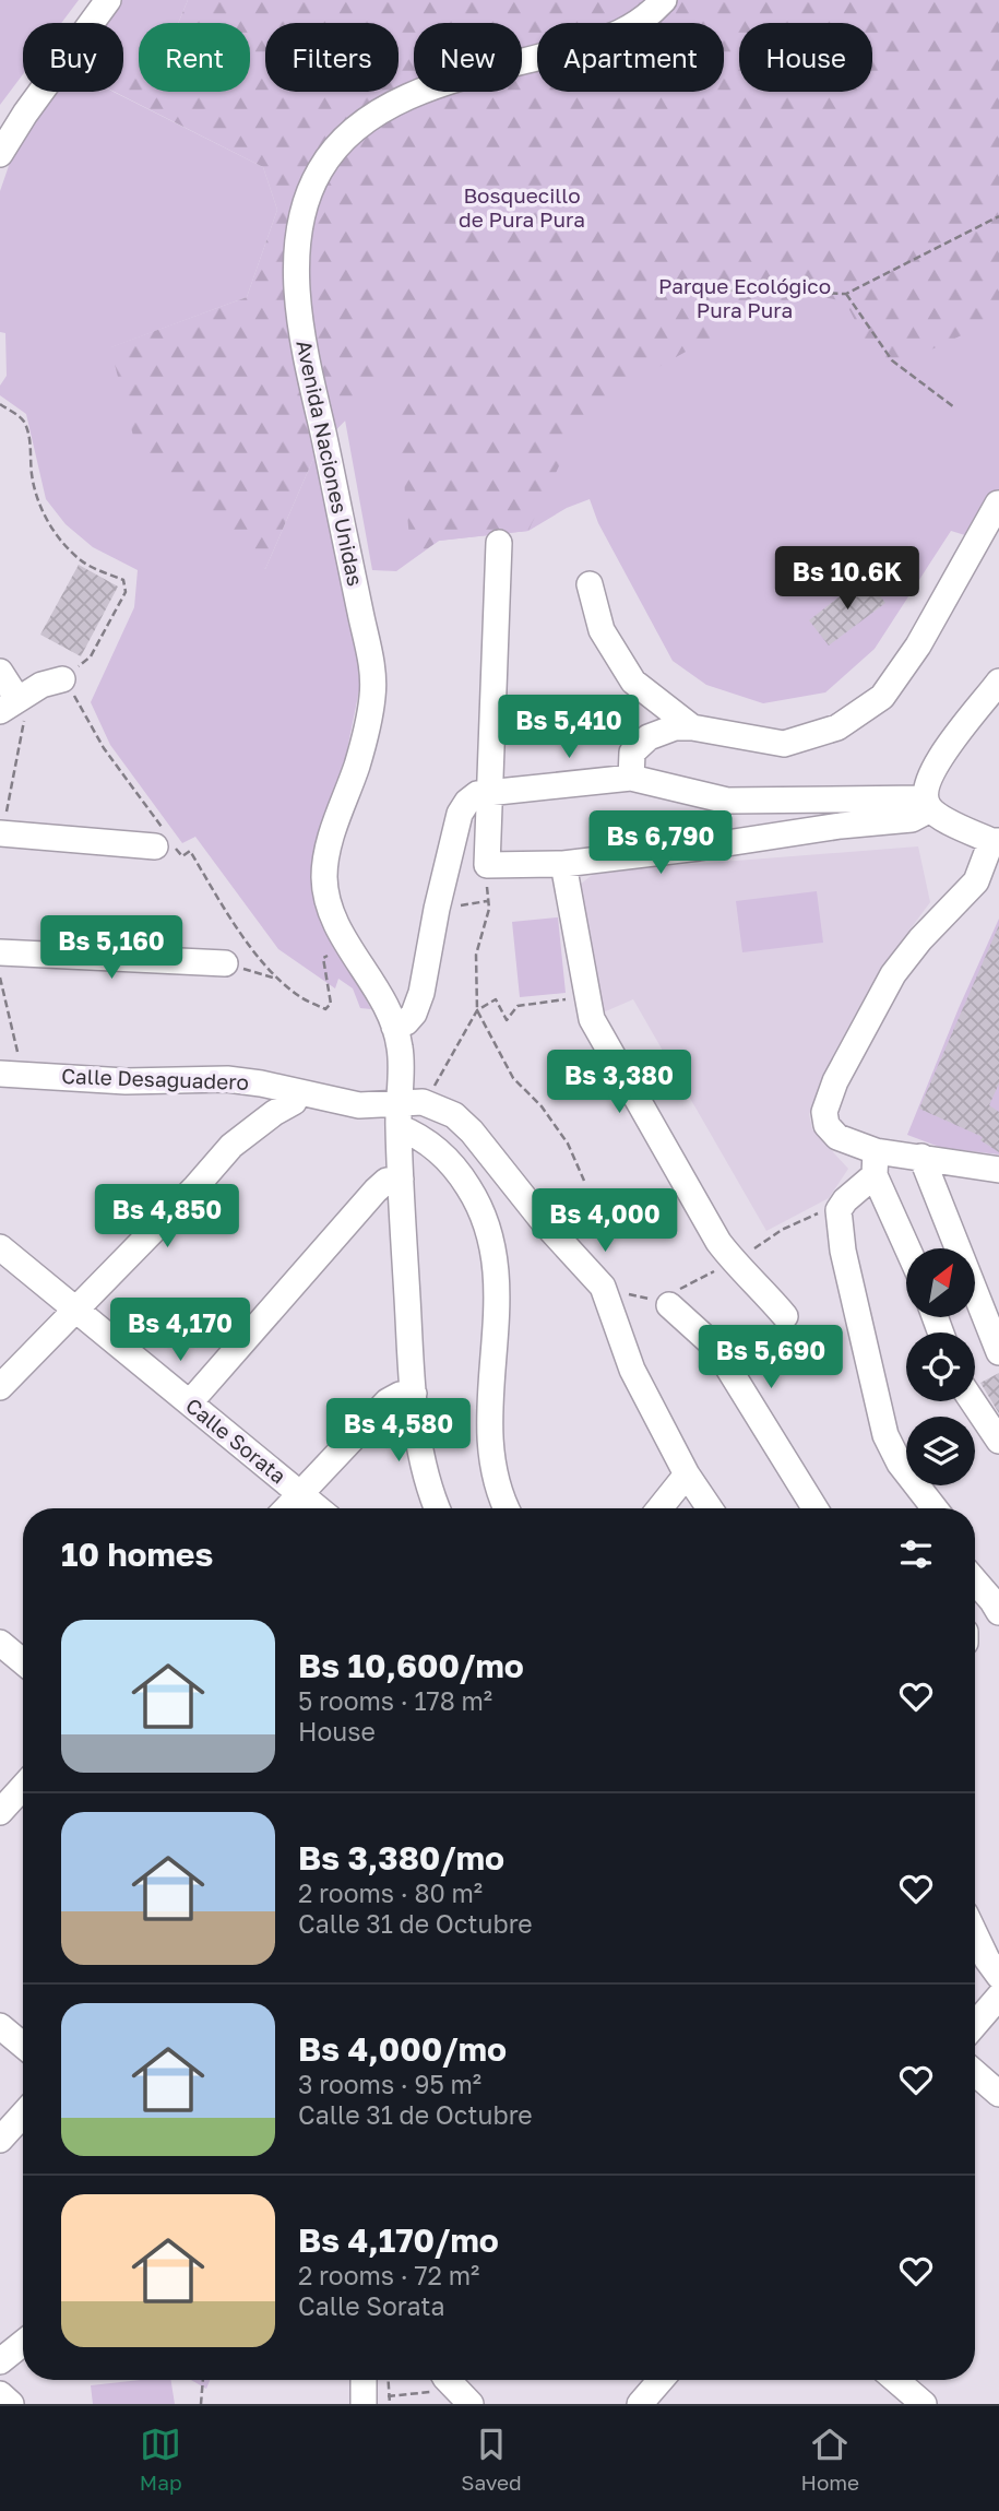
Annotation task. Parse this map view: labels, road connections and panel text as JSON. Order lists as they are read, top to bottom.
{
  "streets": {
    "street": ["Avenida Naciones Unidas", "Calle Desaguadero", "Calle Sorata"]
  },
  "crossings": [
    ["Avenida Naciones Unidas", "Calle Desaguadero"]
  ],
  "parks": ["Bosquecillo de Pura Pura", "Parque Ecológico Pura Pura"],
  "north": "top right",
  "page": {
    "chip": [
      "Buy",
      "Rent",
      "Filters",
      "New",
      "Apartment",
      "House"
    ],
    "price": [
      "Bs 10.6K",
      "Bs 5,410",
      "Bs 6,790",
      "Bs 5,160",
      "Bs 3,380",
      "Bs 4,850",
      "Bs 4,000",
      "Bs 4,170",
      "Bs 5,690",
      "Bs 4,580"
    ],
    "heading": "10 homes",
    "list": [
      {
        "name": "Bs 10,600/mo",
        "note": "5 rooms · 178 m² · House"
      },
      {
        "name": "Bs 3,380/mo",
        "note": "2 rooms · 80 m² · Calle 31 de Octubre"
      },
      {
        "name": "Bs 4,000/mo",
        "note": "3 rooms · 95 m² · Calle 31 de Octubre"
      },
      {
        "name": "Bs 4,170/mo",
        "note": "2 rooms · 72 m² · Calle Sorata"
      }
    ],
    "tabs": ["Map", "Saved", "Home"]
  }
}
